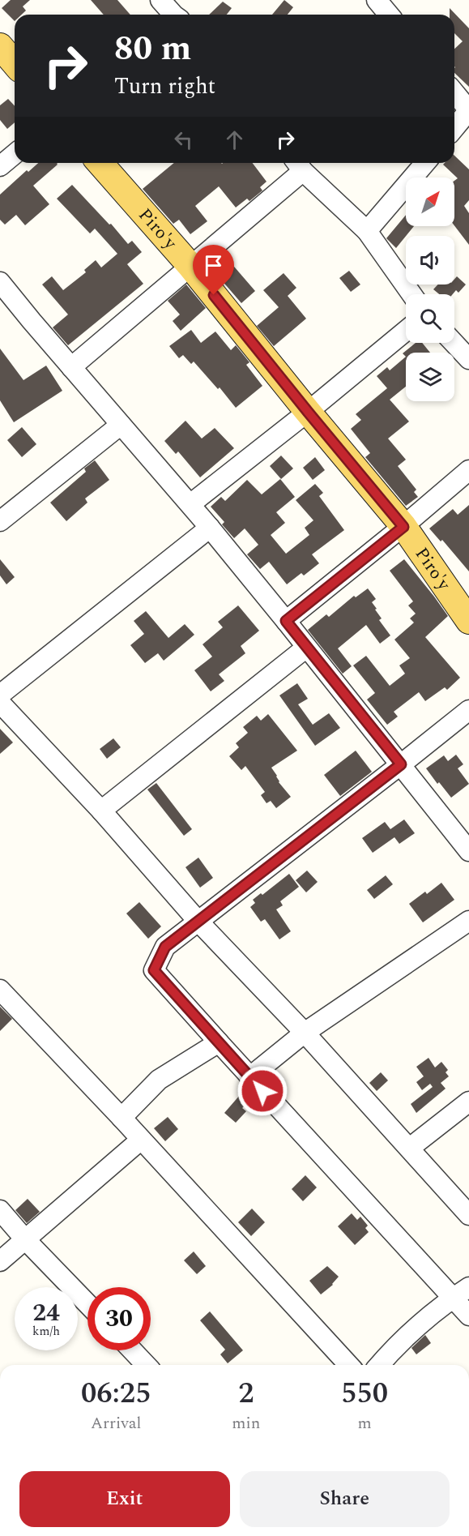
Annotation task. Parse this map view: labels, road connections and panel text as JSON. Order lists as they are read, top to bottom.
{
  "streets": {
    "main road": ["Piro'y"]
  },
  "north": "top right",
  "page": {
    "turn": ["80 m", "Turn right"],
    "speed": "24 km/h",
    "limit": "30",
    "eta": [
      "06:25",
      "Arrival",
      "2",
      "min",
      "550",
      "m"
    ],
    "buttons": ["Exit", "Share"]
  }
}
